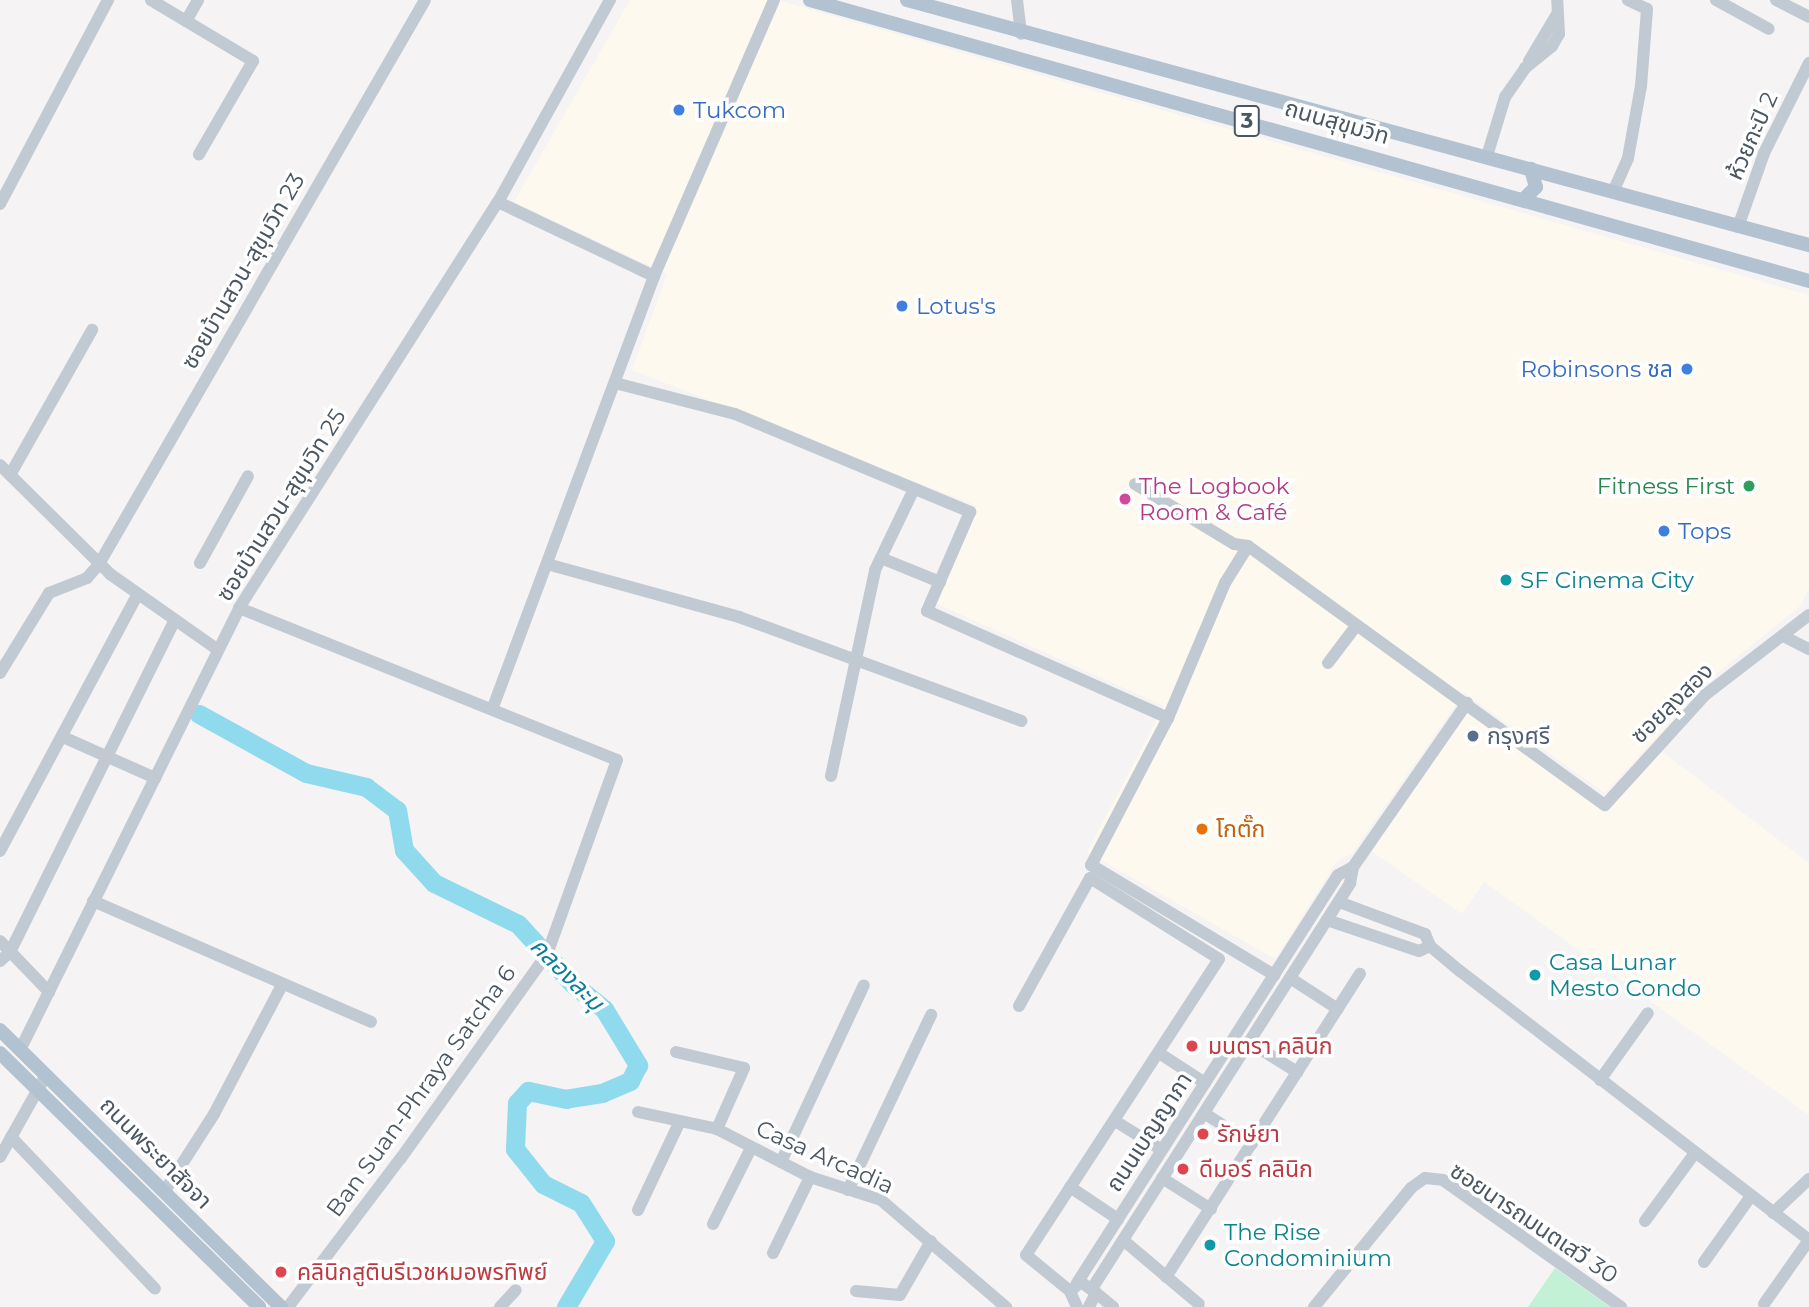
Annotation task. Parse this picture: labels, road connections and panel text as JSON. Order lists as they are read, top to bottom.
{
  "streets": {
    "main road": ["3", "ถนนสุขุมวิท", "ถนนพระยาสัจจา"],
    "street": [
      "ห้วยกะปิ 2",
      "ซอยบ้านสวน-สุขุมวิท 23",
      "ซอยบ้านสวน-สุขุมวิท 25",
      "ซอยลุงสอง",
      "Ban Suan-Phraya Satcha 6",
      "ถนนเบญญาภา",
      "Casa Arcadia",
      "ซอยนารถมนตเสวี 30"
    ]
  },
  "crossings": [
    ["ถนนสุขุมวิท", "ห้วยกะปิ 2"],
    ["ซอยบ้านสวน-สุขุมวิท 25", "Ban Suan-Phraya Satcha 6"],
    ["ซอยบ้านสวน-สุขุมวิท 25", "ถนนพระยาสัจจา"],
    ["ซอยลุงสอง", "ถนนเบญญาภา"]
  ],
  "water": ["คลองละมุ"],
  "places": [
    "Tukcom",
    "Lotus's",
    "Robinsons ชล",
    "Fitness First",
    "The Logbook Room & Café",
    "Tops",
    "SF Cinema City",
    "กรุงศรี",
    "โกตั๊ก",
    "Casa Lunar Mesto Condo",
    "มนตรา คลินิก",
    "รักษ์ยา",
    "ดีมอร์ คลินิก",
    "The Rise Condominium",
    "คลินิกสูตินรีเวชหมอพรทิพย์"
  ]
}
